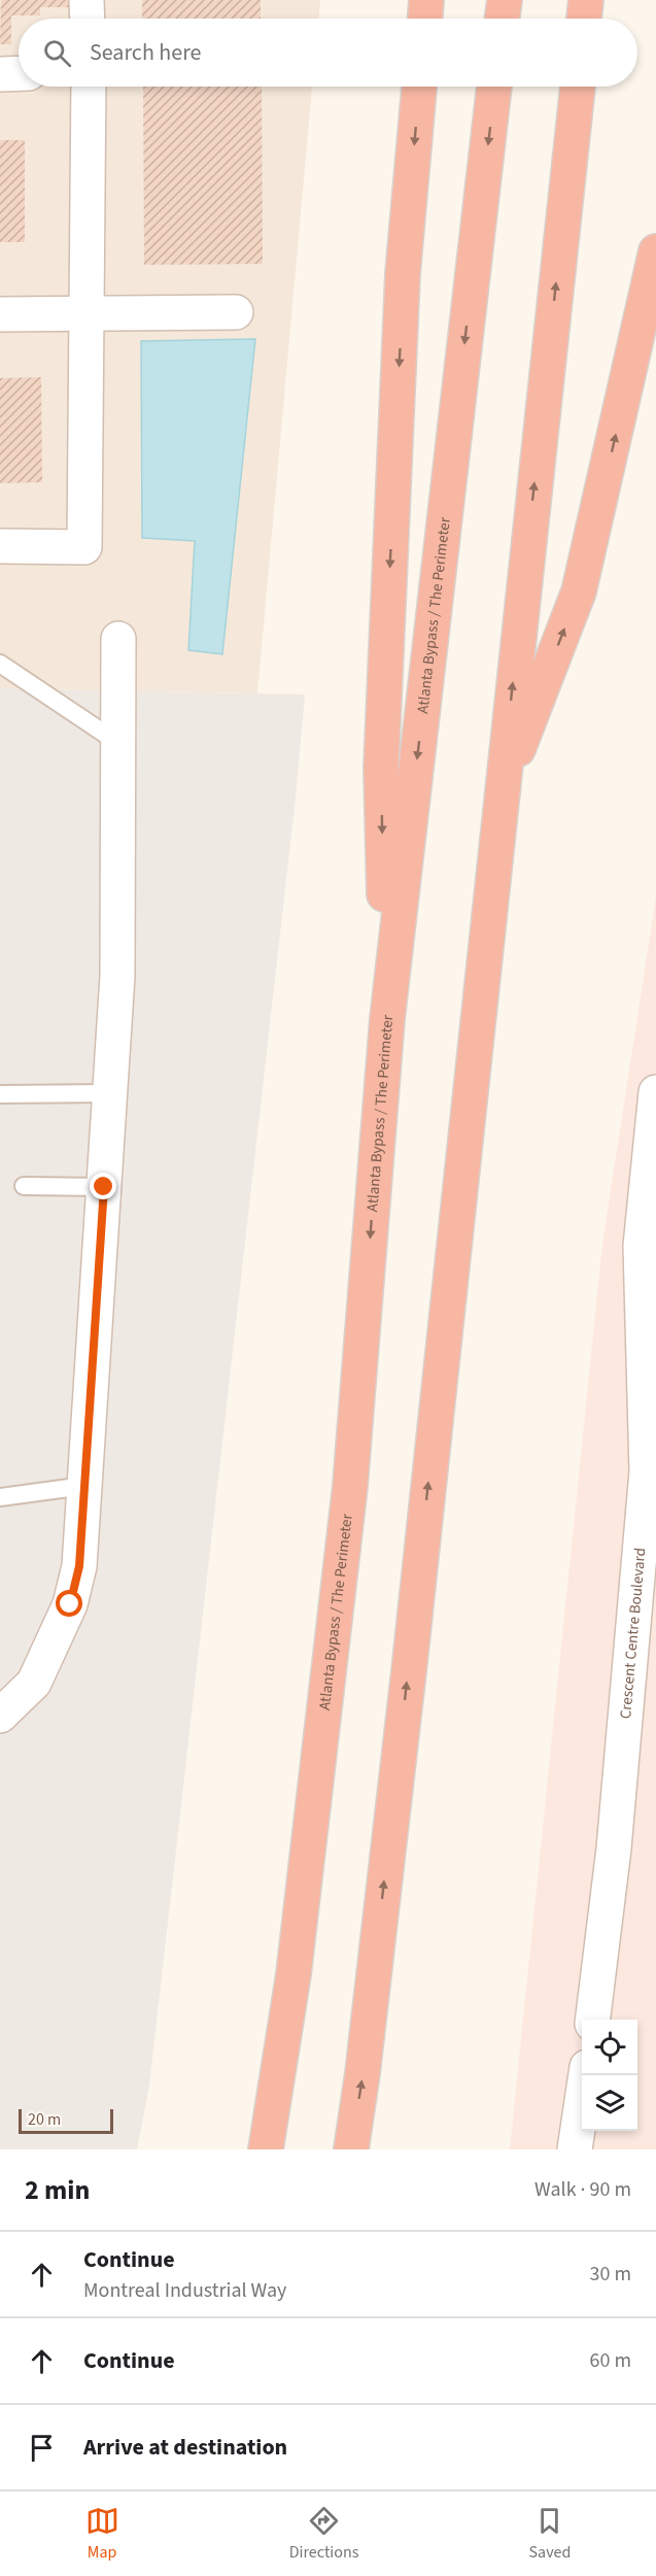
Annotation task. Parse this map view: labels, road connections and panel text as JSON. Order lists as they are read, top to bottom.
{
  "streets": {
    "highway": ["Atlanta Bypass / The Perimeter"],
    "street": ["Crescent Centre Boulevard"]
  },
  "scale_bar": "20 m",
  "page": {
    "search": "Search here",
    "scale": "20 m",
    "heading": ["2 min", "Walk · 90 m"],
    "list": [
      ["Continue", "Montreal Industrial Way", "30 m"],
      ["Continue", "60 m"],
      "Arrive at destination"
    ],
    "nav": ["Map", "Directions", "Saved"]
  }
}
